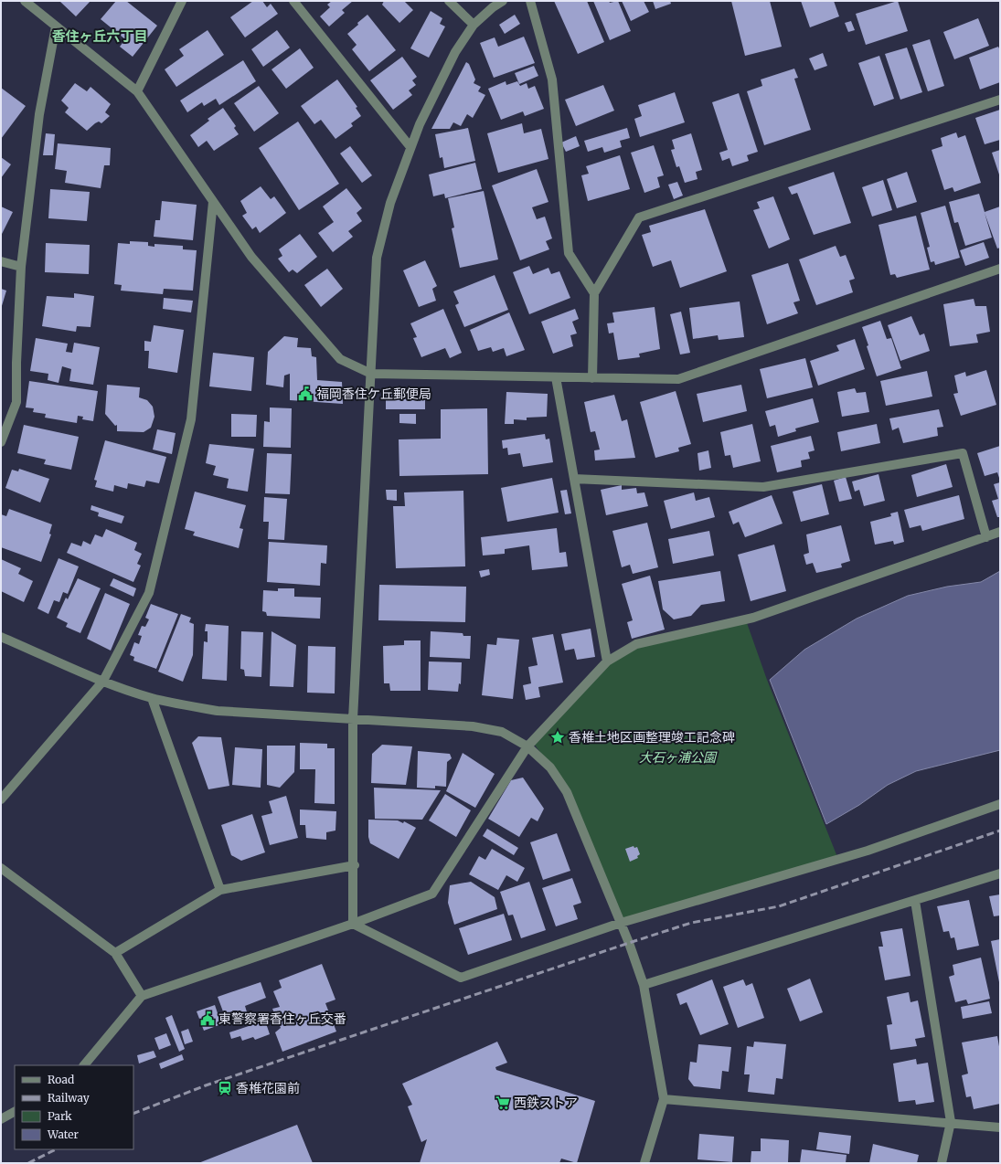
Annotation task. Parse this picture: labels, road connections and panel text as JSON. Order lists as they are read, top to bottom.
{
  "districts": ["香住ヶ丘六丁目"],
  "parks": ["大石ヶ浦公園"],
  "places": {
    "public building": ["福岡香住ケ丘郵便局", "東警察署香住ヶ丘交番"],
    "place": ["香椎土地区画整理竣工記念碑"],
    "station": ["香椎花園前"],
    "supermarket": ["西鉄ストア"]
  },
  "legend": [
    "Road",
    "Railway",
    "Park",
    "Water"
  ]
}
